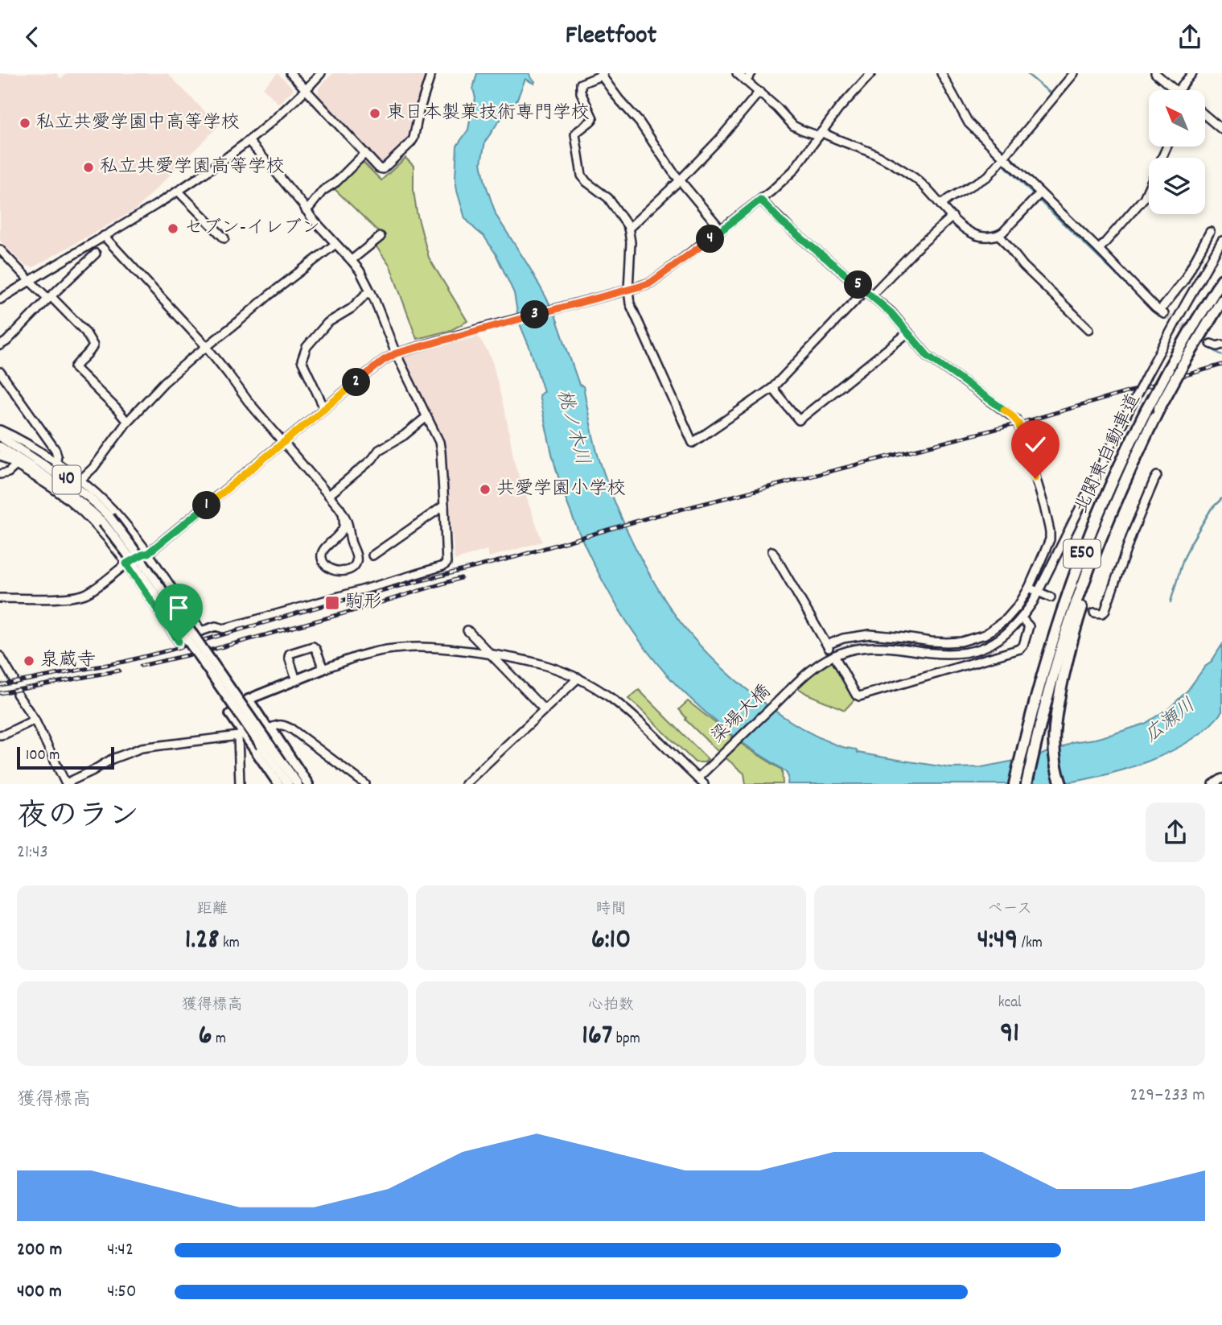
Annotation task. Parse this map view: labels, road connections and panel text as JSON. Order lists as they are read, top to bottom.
{
  "streets": {
    "highway": ["北関東自動車道", "E50"],
    "main road": ["40"],
    "street": ["梁場大橋"]
  },
  "water": ["桃ノ木川", "広瀬川"],
  "places": {
    "other": [
      "東日本製菓技術専門学校",
      "私立共愛学園中高等学校",
      "私立共愛学園高等学校",
      "セブン-イレブン",
      "共愛学園小学校",
      "泉蔵寺"
    ],
    "transit": ["駒形"]
  },
  "scale_bar": "100 m",
  "north": "top left",
  "page": {
    "header": "Fleetfoot",
    "pins": [
      "4",
      "5",
      "3",
      "2",
      "1"
    ],
    "scale": "100 m",
    "heading": ["夜のラン", "21:43"],
    "stats": [
      ["距離", "1.28 km"],
      ["時間", "6:10"],
      ["ペース", "4:49 /km"],
      ["獲得標高", "6 m"],
      ["心拍数", "167 bpm"],
      ["kcal", "91"]
    ],
    "chart": ["獲得標高", "229–233 m"],
    "list": [
      {
        "name": "200 m",
        "note": "4:42"
      },
      {
        "name": "400 m",
        "note": "4:50"
      }
    ]
  }
}
